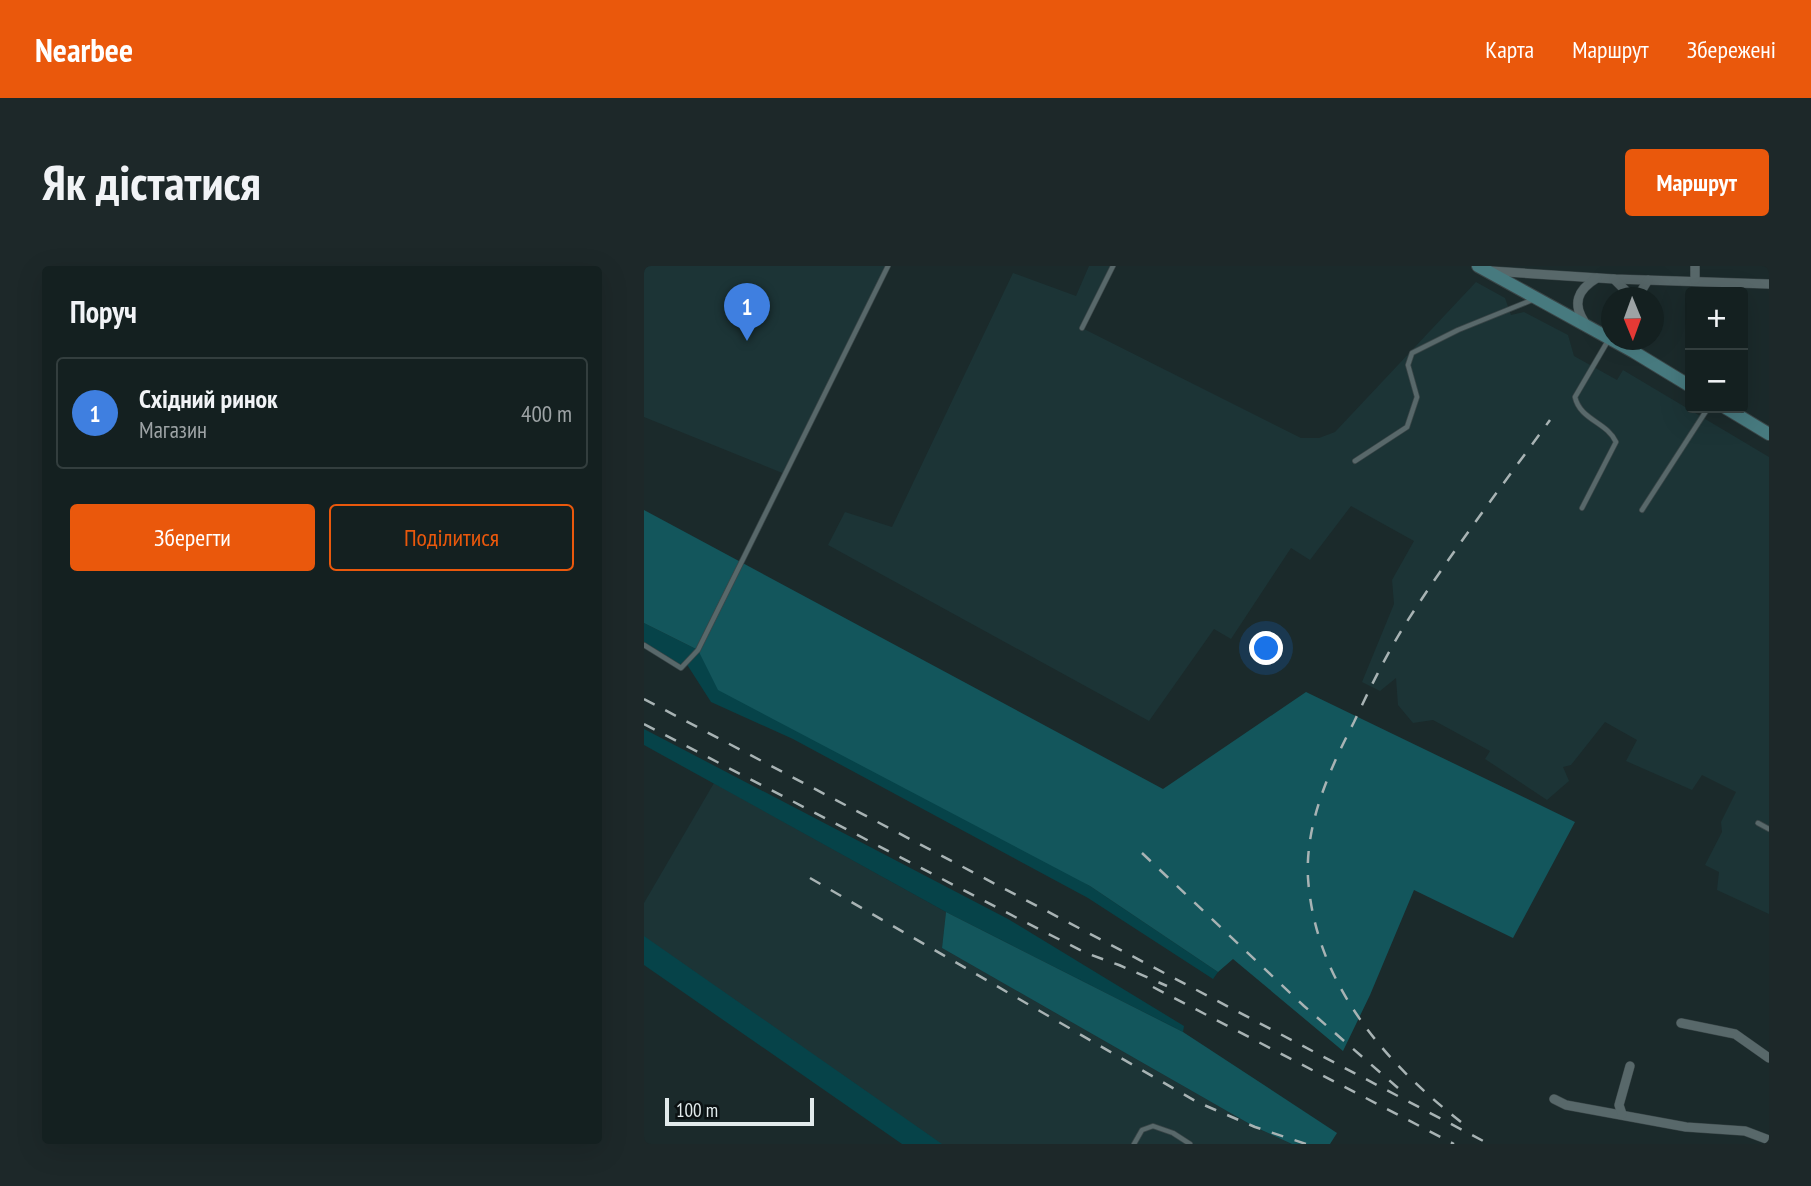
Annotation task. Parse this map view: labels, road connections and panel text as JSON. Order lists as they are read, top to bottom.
{
  "scale_bar": "100 m",
  "north": "bottom",
  "page": {
    "header": "Nearbee",
    "nav": ["Карта", "Маршрут", "Збережені"],
    "buttons": [
      "Маршрут",
      ["Зберегти", "Поділитися"]
    ],
    "title": "Як дістатися",
    "heading": "Поруч",
    "pins": "1",
    "map_buttons": ["+", "−"],
    "list": [
      {
        "mark": "1",
        "name": "Східний ринок",
        "note": "Магазин",
        "value": "400 m"
      }
    ],
    "scale": "100 m"
  }
}
